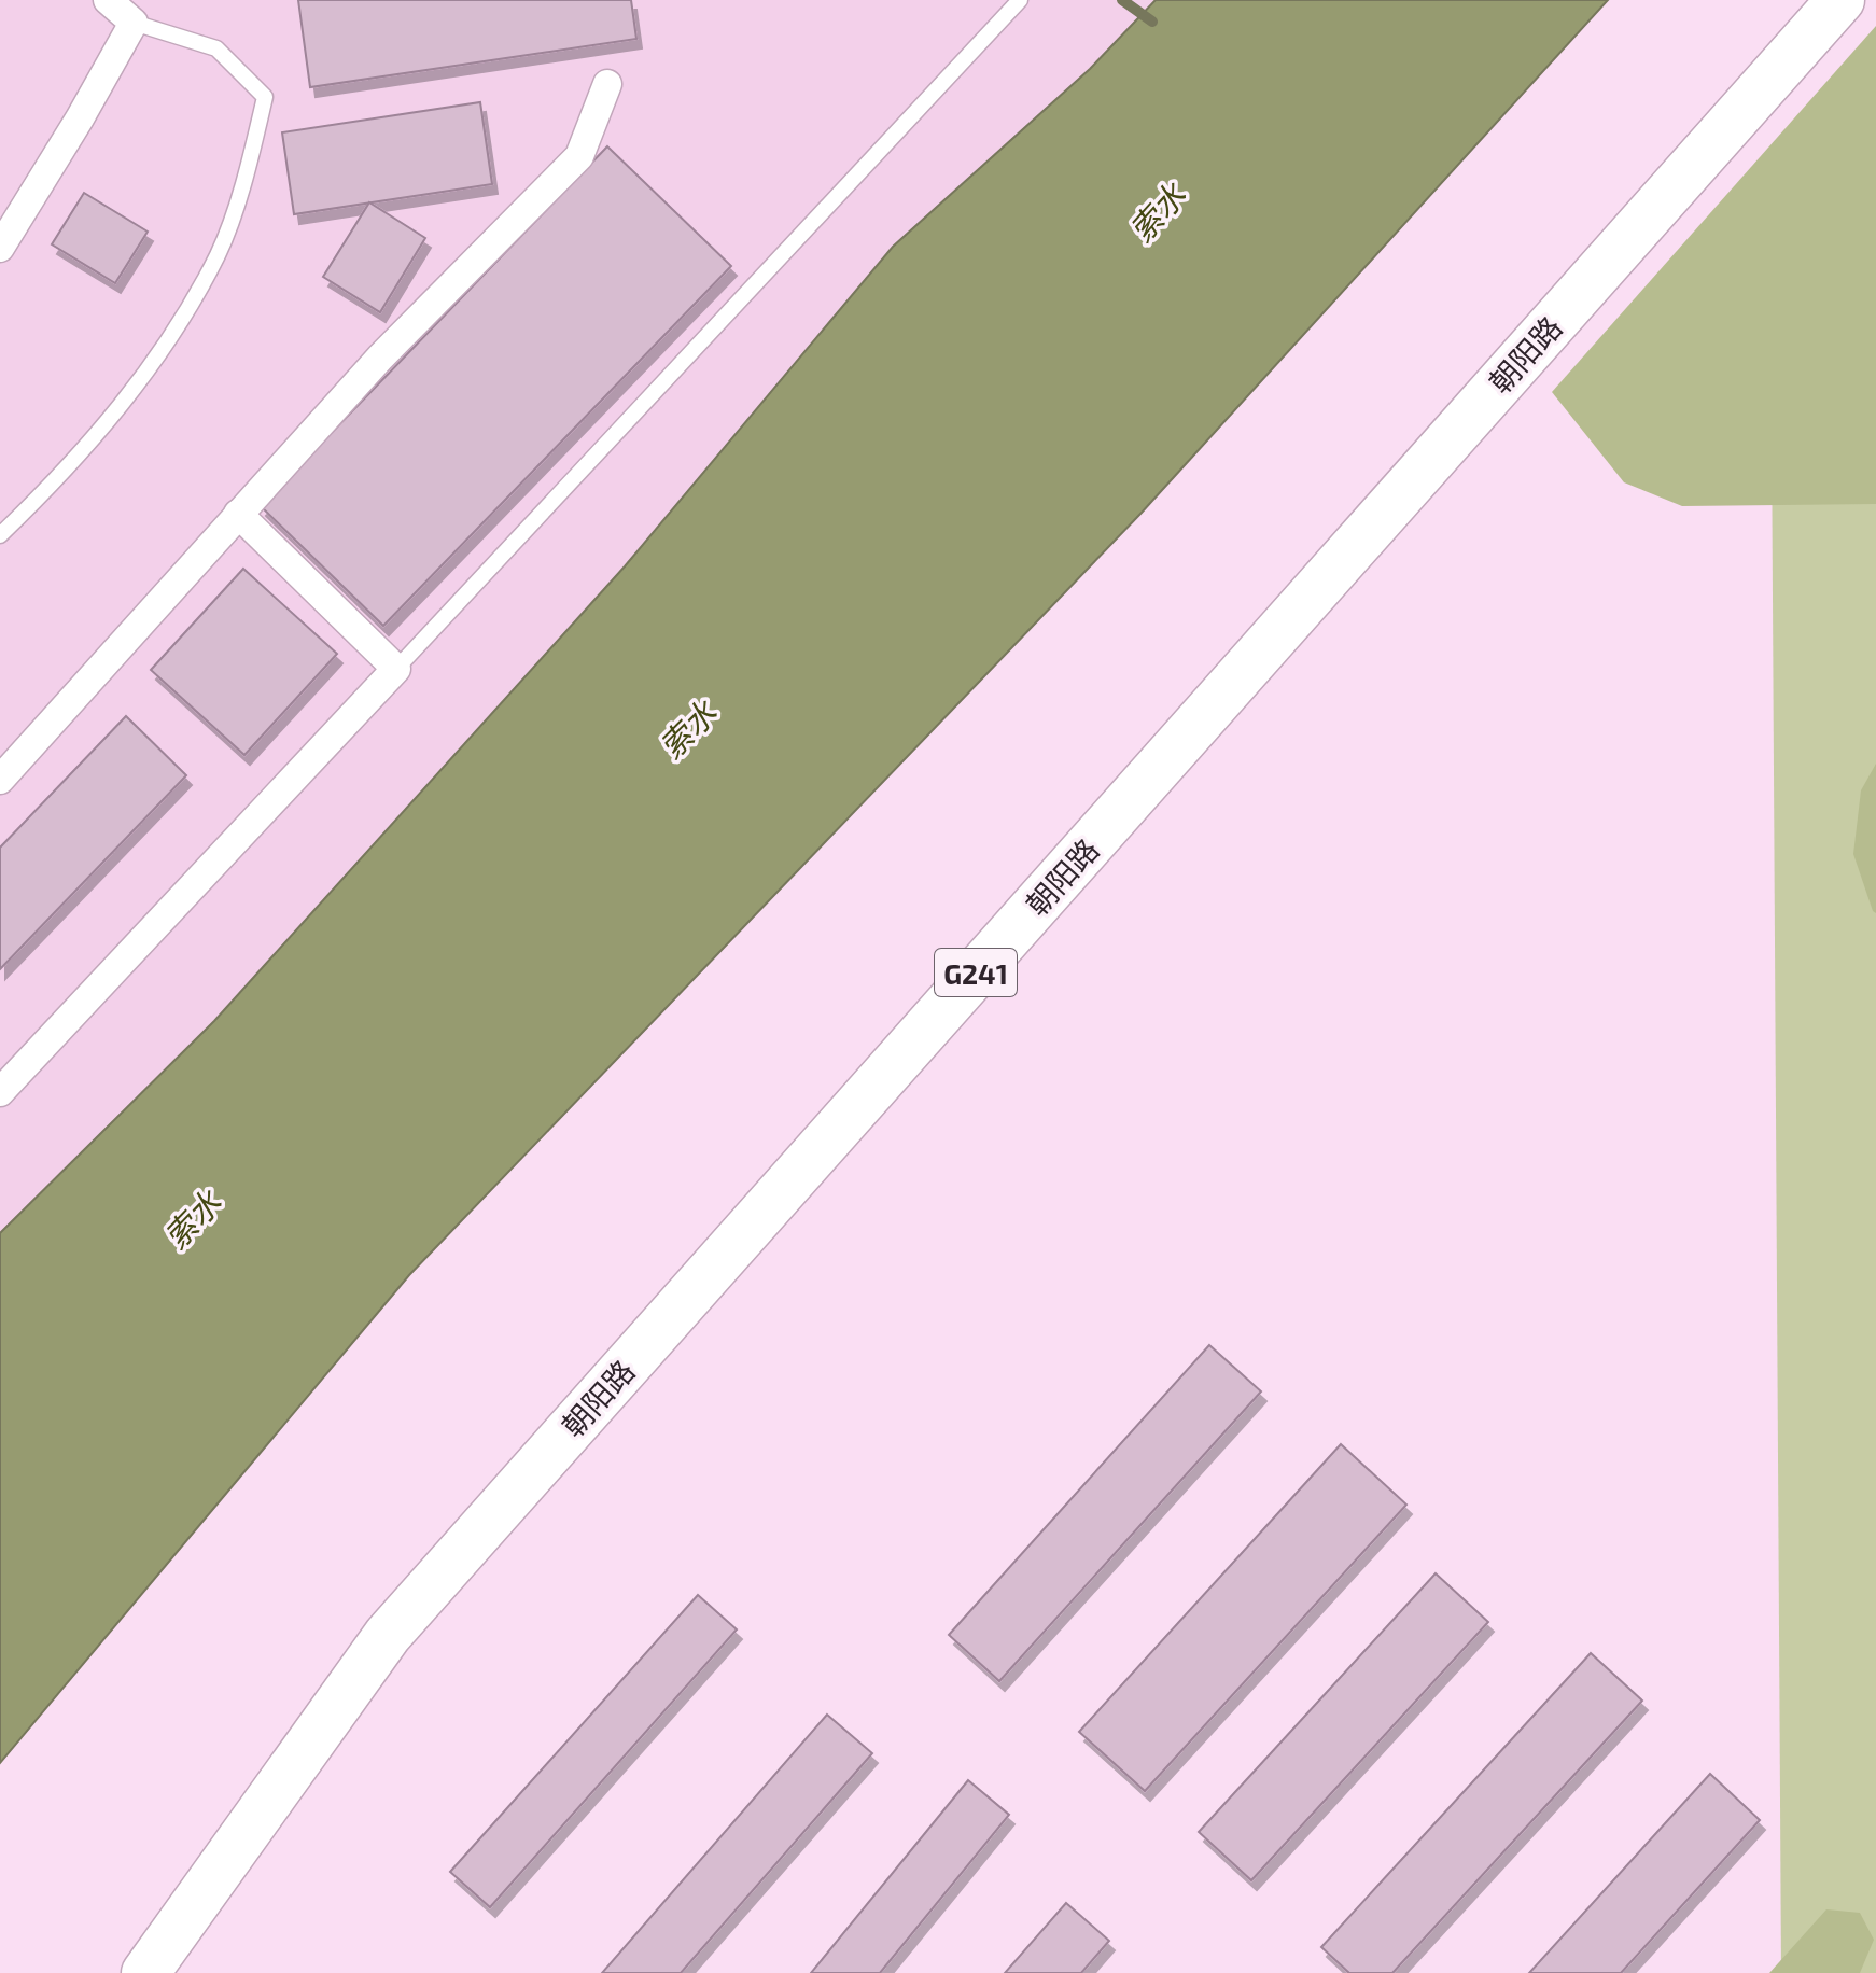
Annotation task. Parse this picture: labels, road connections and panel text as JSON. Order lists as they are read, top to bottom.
{
  "streets": {
    "highway": ["朝阳路", "G241"]
  },
  "water": ["索水"]
}
